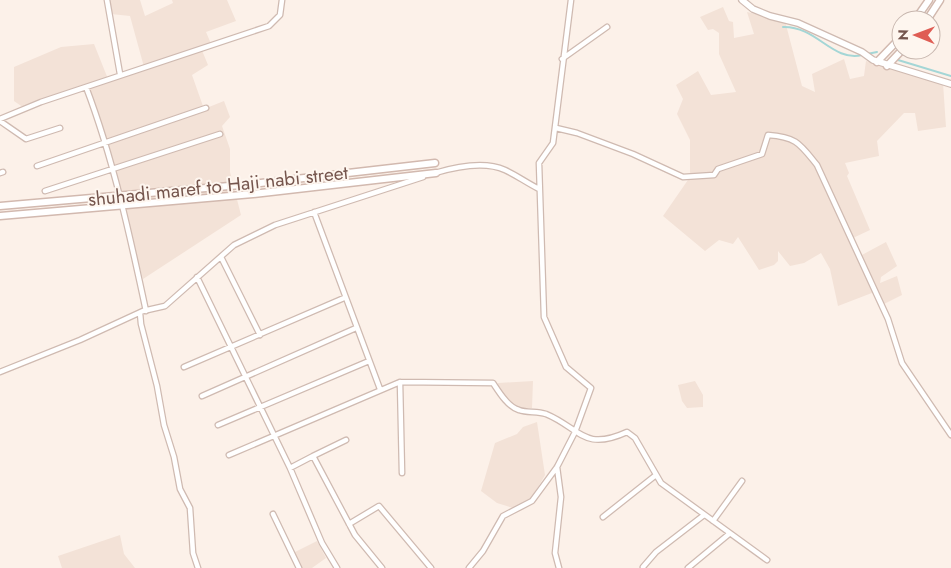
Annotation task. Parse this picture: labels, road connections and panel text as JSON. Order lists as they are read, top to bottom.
{
  "streets": {
    "main road": ["shuhadi maref to Haji nabi street"]
  },
  "north": "left"
}
